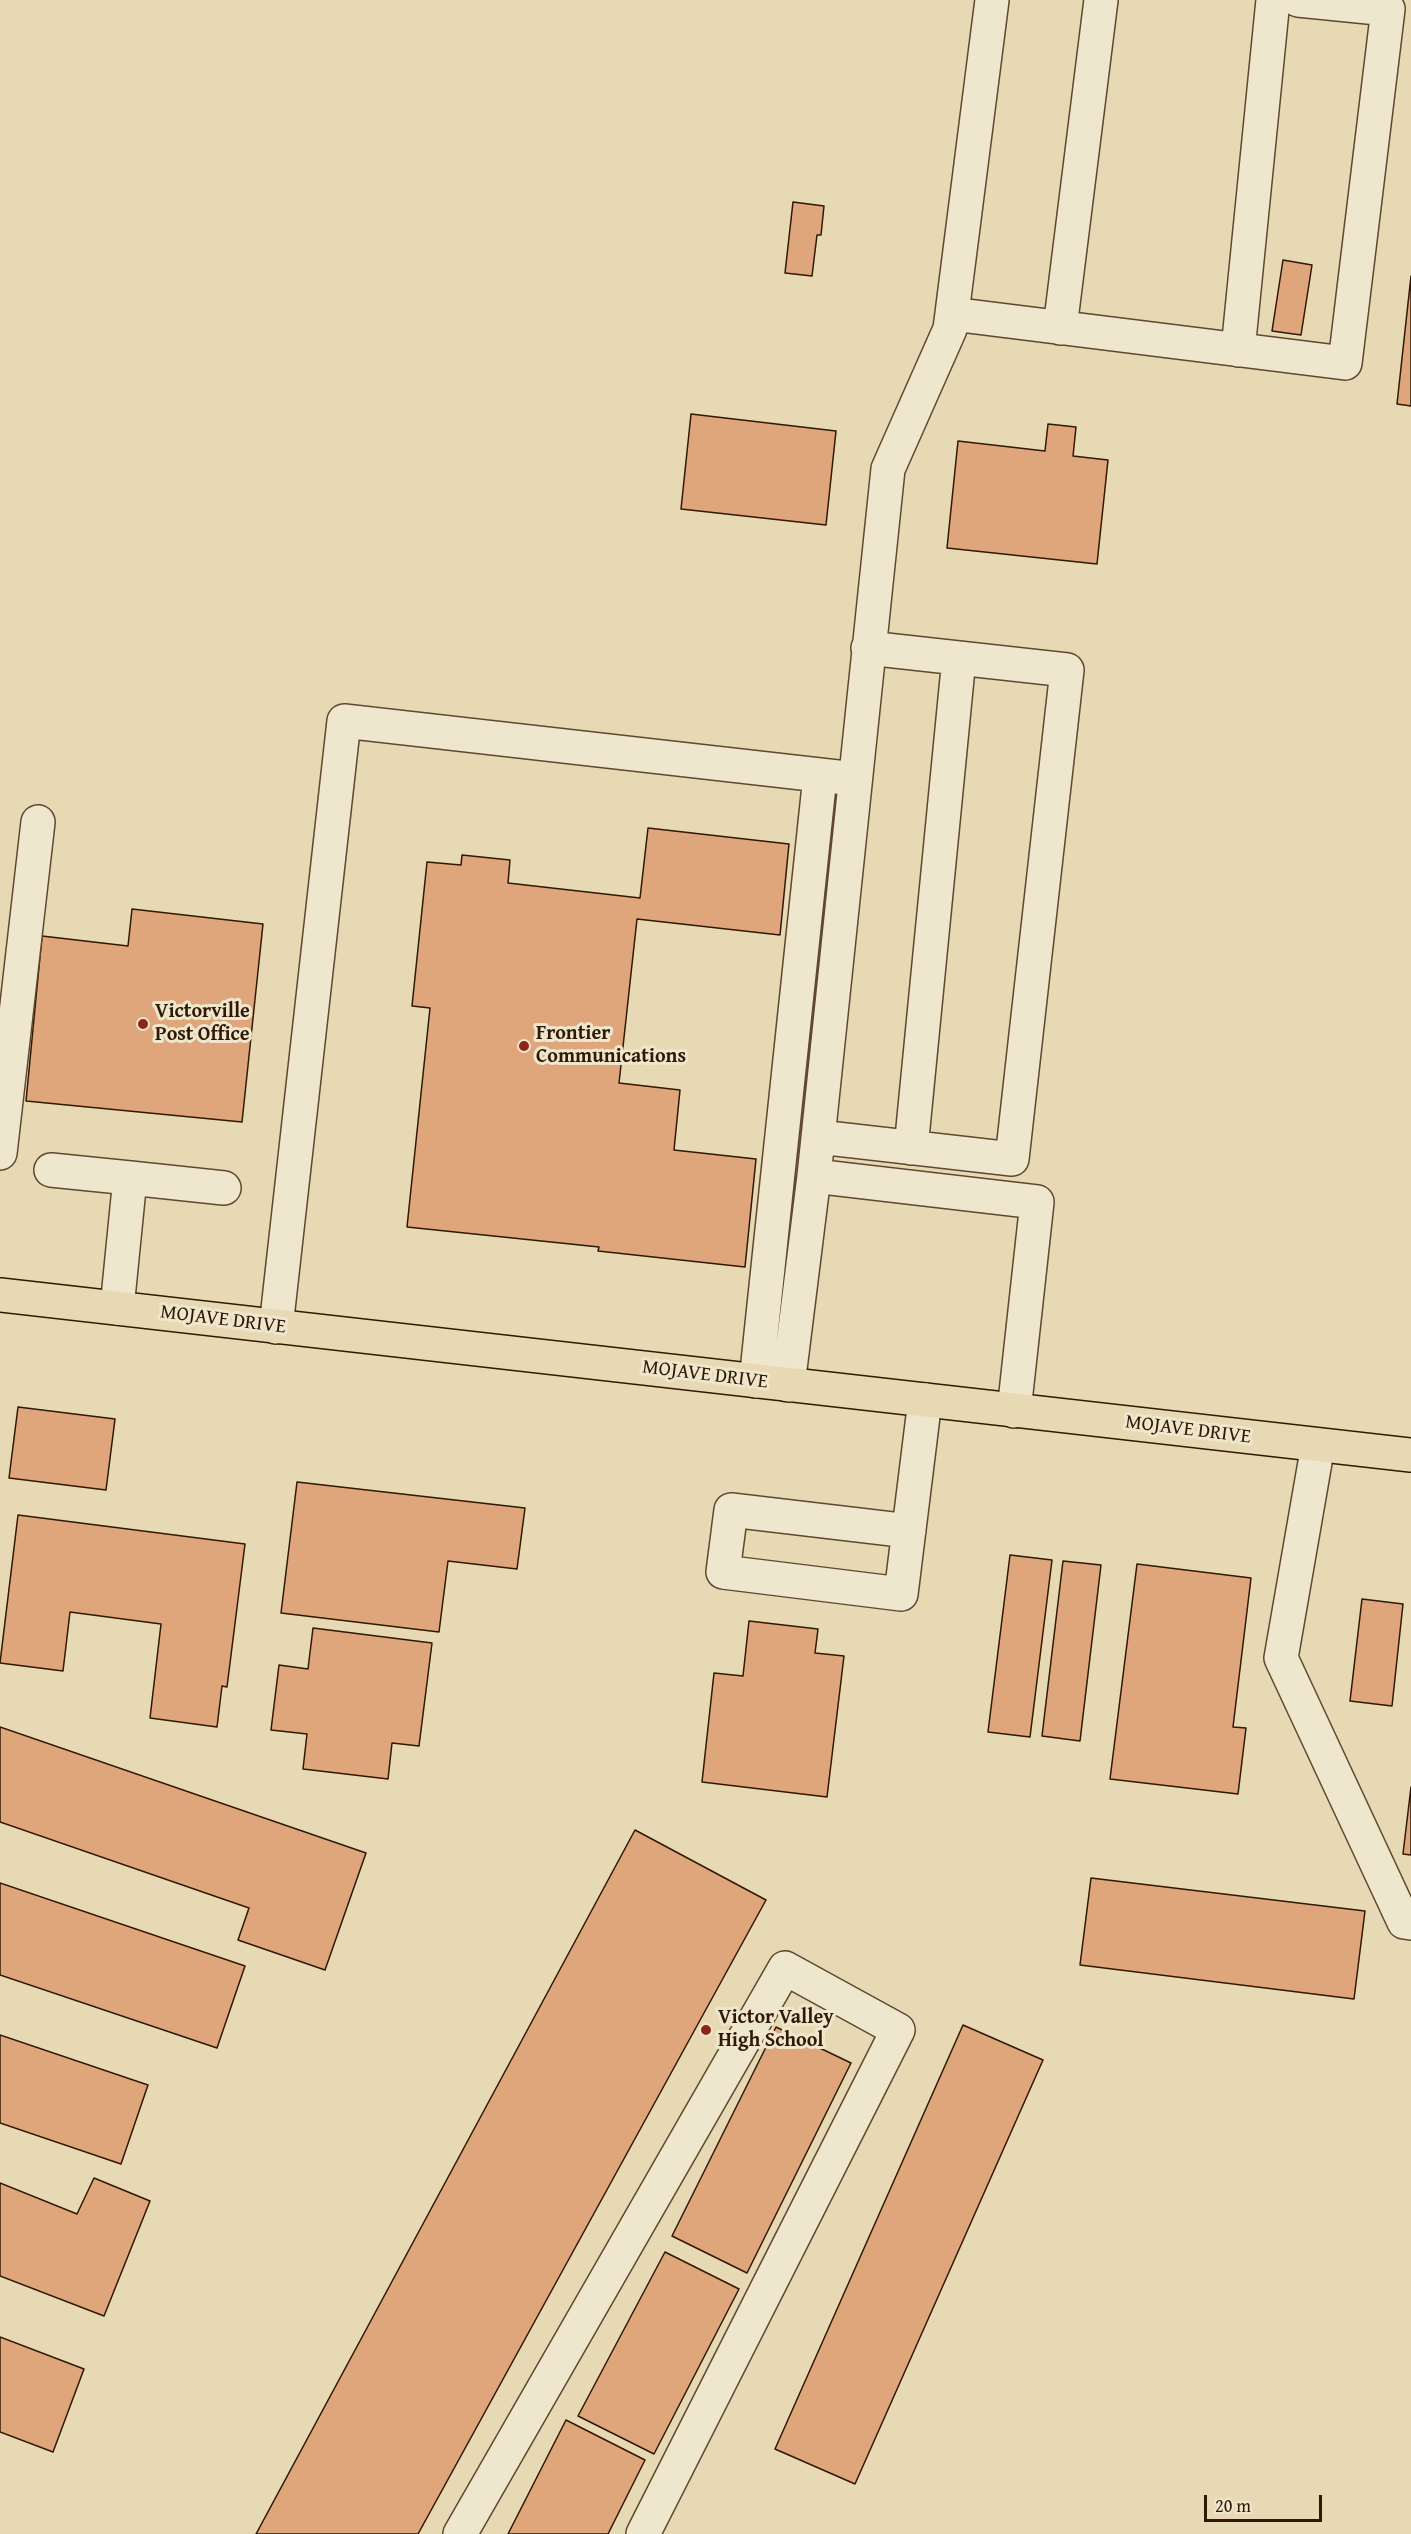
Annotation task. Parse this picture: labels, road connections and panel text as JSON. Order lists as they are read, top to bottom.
{
  "streets": {
    "main road": ["MOJAVE DRIVE"]
  },
  "places": ["Victorville Post Office", "Frontier Communications", "Victor Valley High School"],
  "scale_bar": "20 m"
}
